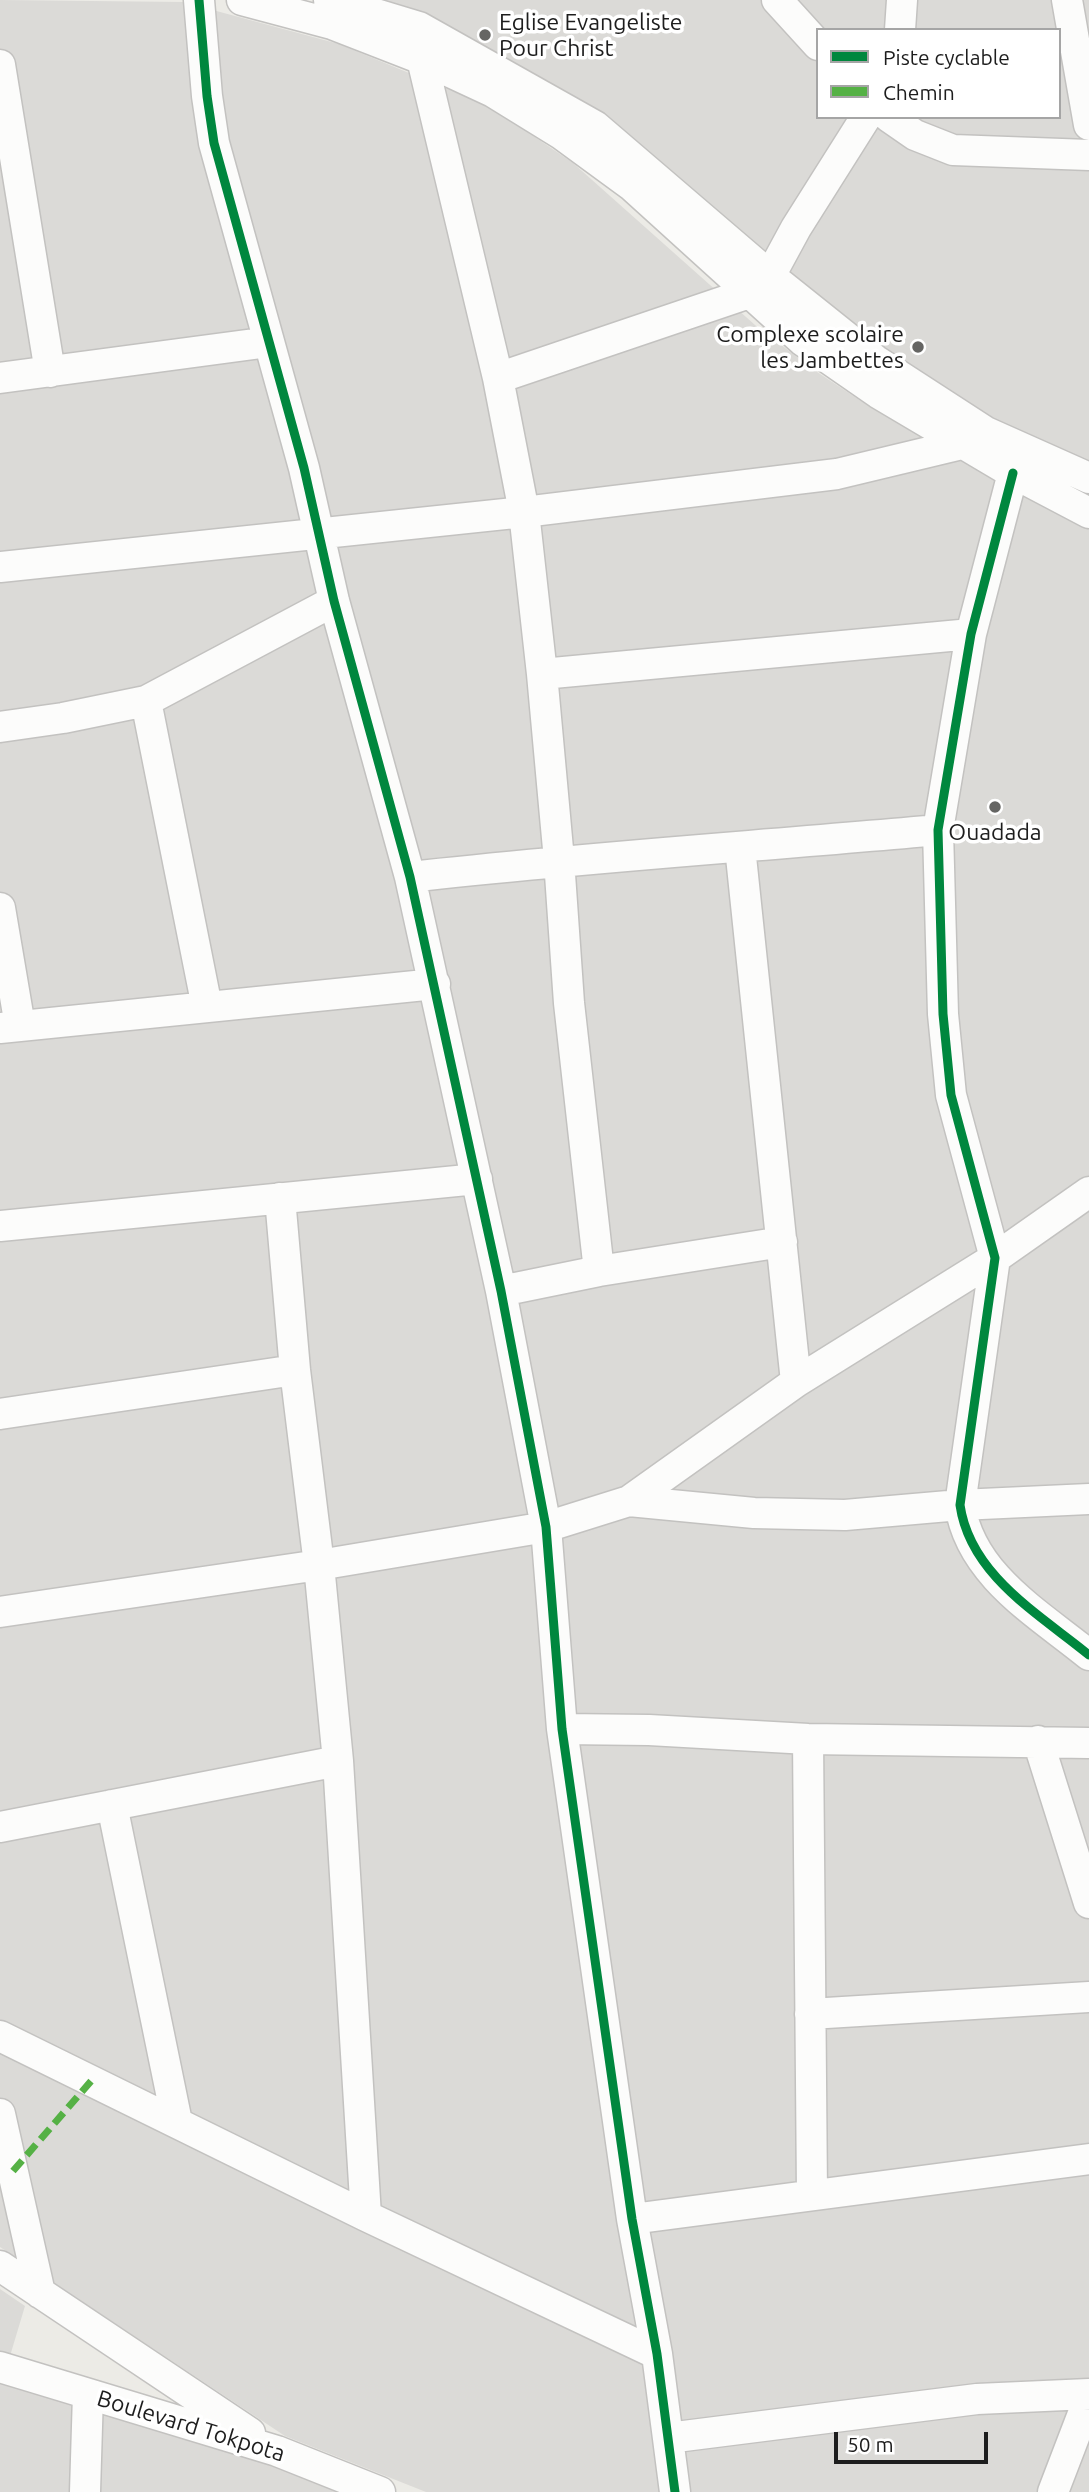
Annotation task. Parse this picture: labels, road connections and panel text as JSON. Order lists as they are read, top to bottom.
{
  "streets": {
    "street": ["Boulevard Tokpota"]
  },
  "places": ["Eglise Evangeliste Pour Christ", "Complexe scolaire les Jambettes", "Ouadada"],
  "legend": ["Piste cyclable", "Chemin"],
  "scale_bar": "50 m"
}
